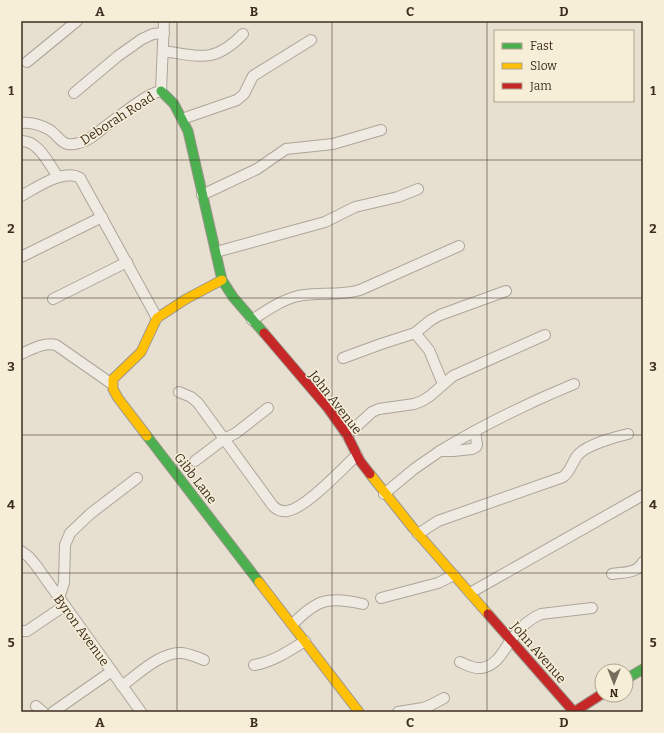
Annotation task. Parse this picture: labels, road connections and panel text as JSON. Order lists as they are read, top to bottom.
{
  "streets": {
    "street": [
      "Deborah Road",
      "John Avenue",
      "Gibb Lane",
      "Byron Avenue"
    ]
  },
  "crossings": [
    ["Deborah Road", "John Avenue"]
  ],
  "legend": ["Fast", "Slow", "Jam"],
  "north": "bottom",
  "grid": {
    "columns": [
      "A",
      "B",
      "C",
      "D"
    ],
    "rows": [
      "1",
      "2",
      "3",
      "4",
      "5"
    ]
  }
}
